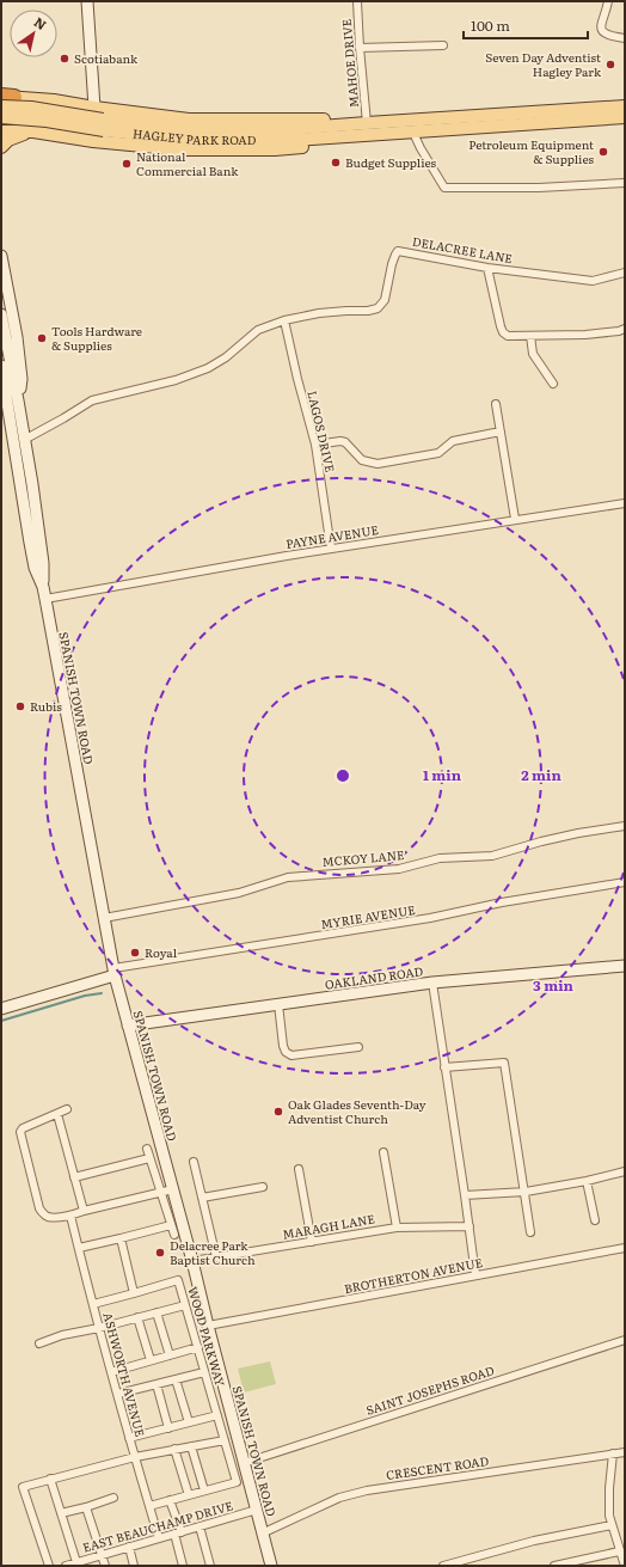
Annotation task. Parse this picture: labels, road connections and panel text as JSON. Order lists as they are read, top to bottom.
{
  "streets": {
    "main road": ["HAGLEY PARK ROAD", "SPANISH TOWN ROAD", "OAKLAND ROAD"],
    "street": [
      "MAHOE DRIVE",
      "DELACREE LANE",
      "LAGOS DRIVE",
      "PAYNE AVENUE",
      "MCKOY LANE",
      "MYRIE AVENUE",
      "MARAGH LANE",
      "BROTHERTON AVENUE",
      "WOOD PARKWAY",
      "ASHWORTH AVENUE",
      "SAINT JOSEPHS ROAD",
      "CRESCENT ROAD",
      "EAST BEAUCHAMP DRIVE"
    ]
  },
  "crossings": [
    ["MAHOE DRIVE", "HAGLEY PARK ROAD"],
    ["DELACREE LANE", "LAGOS DRIVE"],
    ["DELACREE LANE", "SPANISH TOWN ROAD"],
    ["LAGOS DRIVE", "PAYNE AVENUE"],
    ["PAYNE AVENUE", "SPANISH TOWN ROAD"],
    ["SPANISH TOWN ROAD", "MCKOY LANE"],
    ["SPANISH TOWN ROAD", "MYRIE AVENUE"],
    ["SPANISH TOWN ROAD", "OAKLAND ROAD"],
    ["SPANISH TOWN ROAD", "MARAGH LANE"],
    ["SPANISH TOWN ROAD", "BROTHERTON AVENUE"],
    ["SPANISH TOWN ROAD", "SAINT JOSEPHS ROAD"],
    ["SPANISH TOWN ROAD", "CRESCENT ROAD"],
    ["SPANISH TOWN ROAD", "EAST BEAUCHAMP DRIVE"],
    ["ASHWORTH AVENUE", "EAST BEAUCHAMP DRIVE"]
  ],
  "places": [
    "Scotiabank",
    "Seven Day Adventist Hagley Park",
    "Petroleum Equipment & Supplies",
    "Budget Supplies",
    "National Commercial Bank",
    "Tools Hardware & Supplies",
    "Rubis",
    "Royal",
    "Oak Glades Seventh-Day Adventist Church",
    "Delacree Park Baptist Church"
  ],
  "scale_bar": "100 m",
  "north": "top right",
  "rings": ["1 min", "2 min", "3 min"]
}
